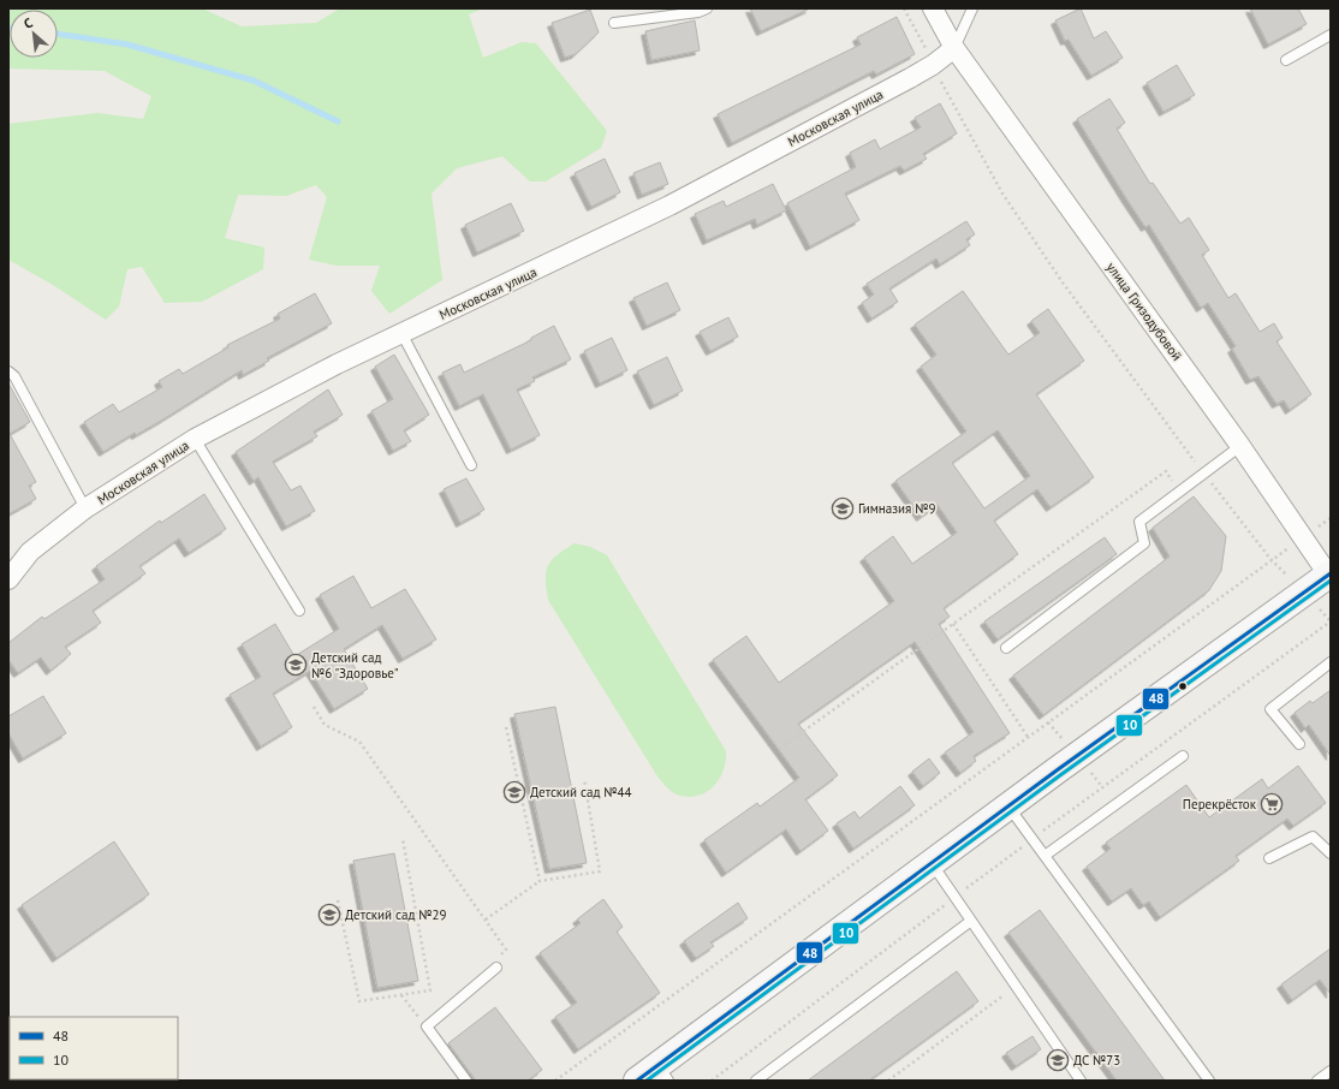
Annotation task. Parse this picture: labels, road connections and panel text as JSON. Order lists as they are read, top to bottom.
{
  "streets": {
    "street": ["Московская улица", "улица Гризодубовой"]
  },
  "crossings": [
    ["Московская улица", "улица Гризодубовой"]
  ],
  "places": {
    "school or university": [
      "Гимназия №9",
      "Детский сад №6 \"Здоровье\"",
      "Детский сад №44",
      "Детский сад №29",
      "ДС №73"
    ],
    "supermarket": ["Перекрёсток"]
  },
  "lines": ["transit line 48", "transit line 10"],
  "legend": ["48", "10"],
  "north": "top left"
}
